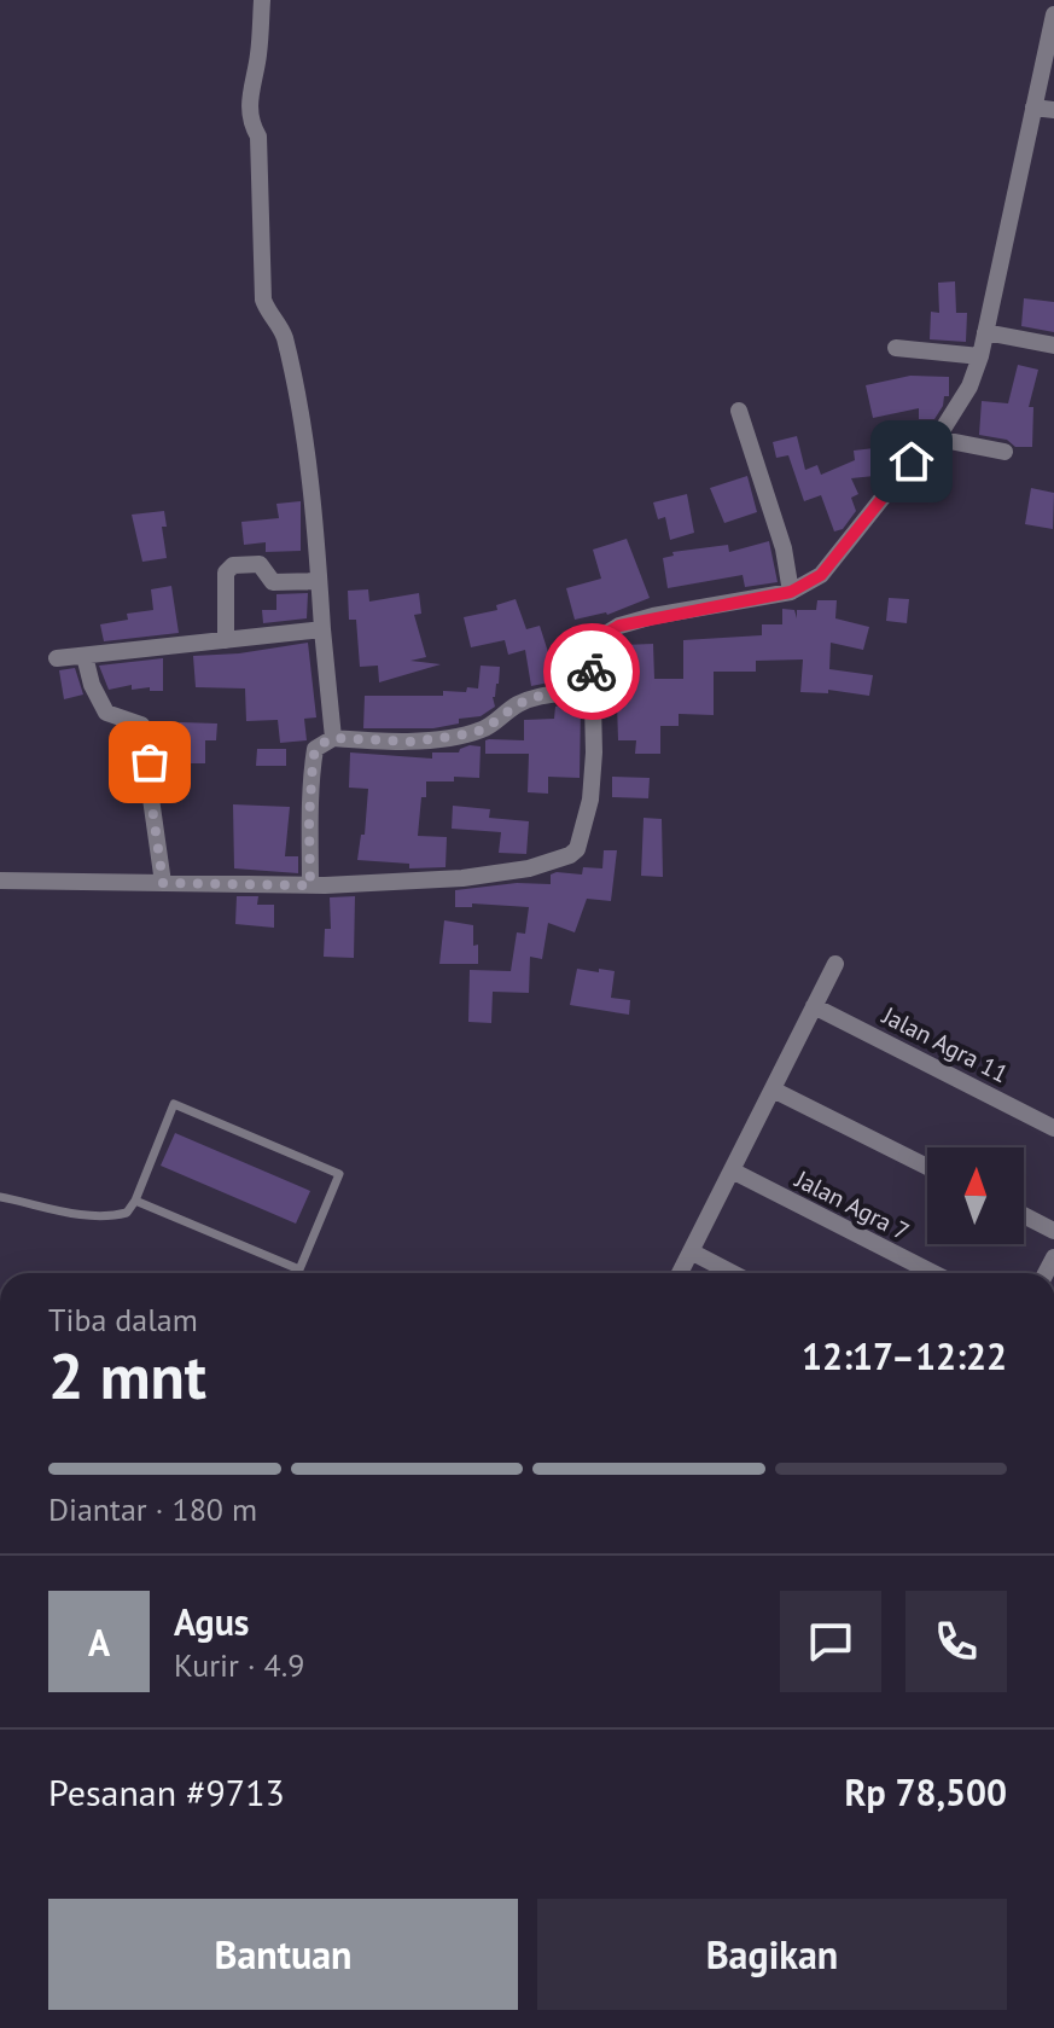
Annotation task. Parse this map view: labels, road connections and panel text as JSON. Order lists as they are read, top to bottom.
{
  "streets": {
    "street": ["Jalan Agra 11", "Jalan Agra 7"]
  },
  "north": "top",
  "page": {
    "heading": ["2 mnt", "Tiba dalam", "12:17–12:22"],
    "panel": [
      "Agus",
      "Kurir · 4.9",
      "Pesanan #9713",
      "Rp 78,500"
    ],
    "bar": "Diantar · 180 m",
    "round": "A",
    "buttons": ["Bantuan", "Bagikan"]
  }
}
